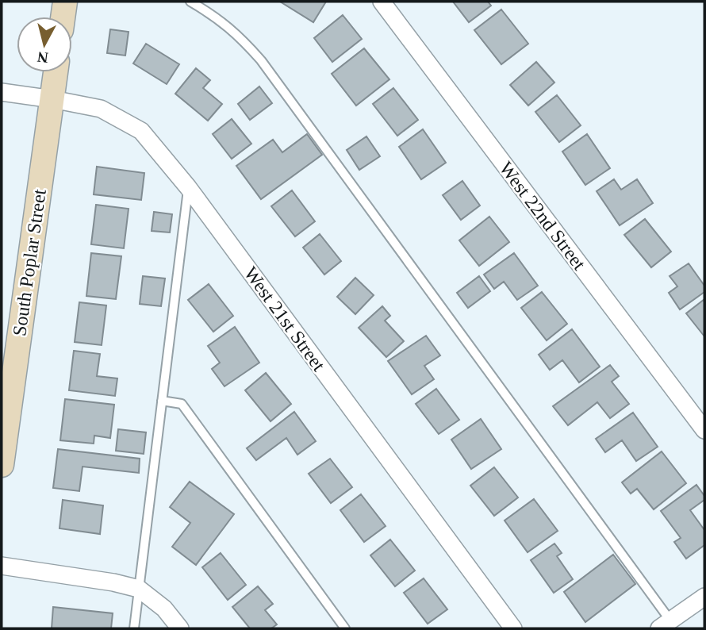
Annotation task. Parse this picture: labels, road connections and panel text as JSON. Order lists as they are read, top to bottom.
{
  "streets": {
    "main road": ["South Poplar Street"],
    "street": ["West 22nd Street", "West 21st Street"]
  },
  "crossings": [
    ["South Poplar Street", "West 21st Street"]
  ],
  "north": "bottom"
}
